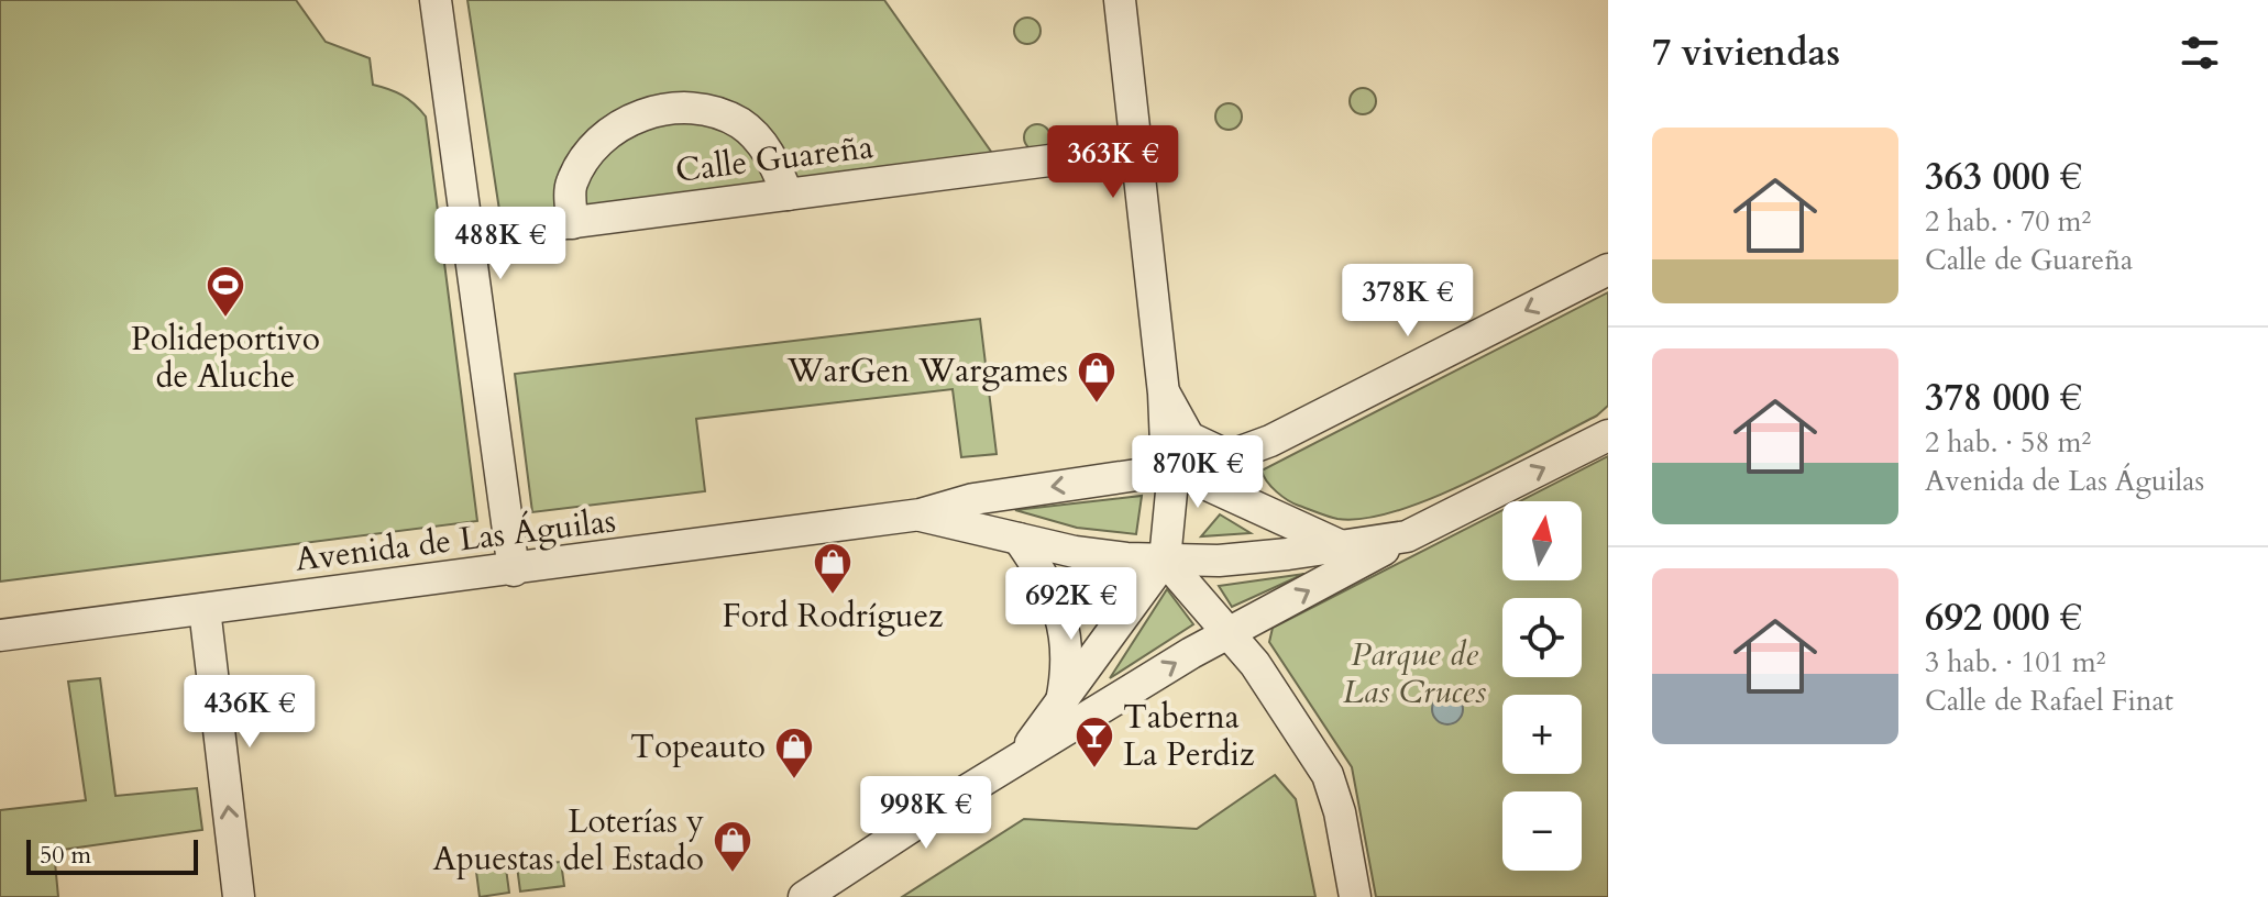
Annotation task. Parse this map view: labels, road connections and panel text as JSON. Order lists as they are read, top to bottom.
{
  "streets": {
    "street": ["Calle Guareña", "Avenida de Las Águilas"]
  },
  "parks": ["Parque de Las Cruces"],
  "places": {
    "sports": ["Polideportivo de Aluche"],
    "shop": [
      "WarGen Wargames",
      "Ford Rodríguez",
      "Topeauto",
      "Loterías y Apuestas del Estado"
    ],
    "bar": ["Taberna La Perdiz"]
  },
  "scale_bar": "50 m",
  "north": "top",
  "page": {
    "heading": "7 viviendas",
    "list": [
      {
        "name": "363 000 €",
        "note": "2 hab. · 70 m² · Calle de Guareña"
      },
      {
        "name": "378 000 €",
        "note": "2 hab. · 58 m² · Avenida de Las Águilas"
      },
      {
        "name": "692 000 €",
        "note": "3 hab. · 101 m² · Calle de Rafael Finat"
      }
    ],
    "price": [
      "363K €",
      "488K €",
      "378K €",
      "870K €",
      "692K €",
      "436K €",
      "998K €"
    ],
    "map_buttons": ["+", "−"],
    "scale": "50 m"
  }
}
